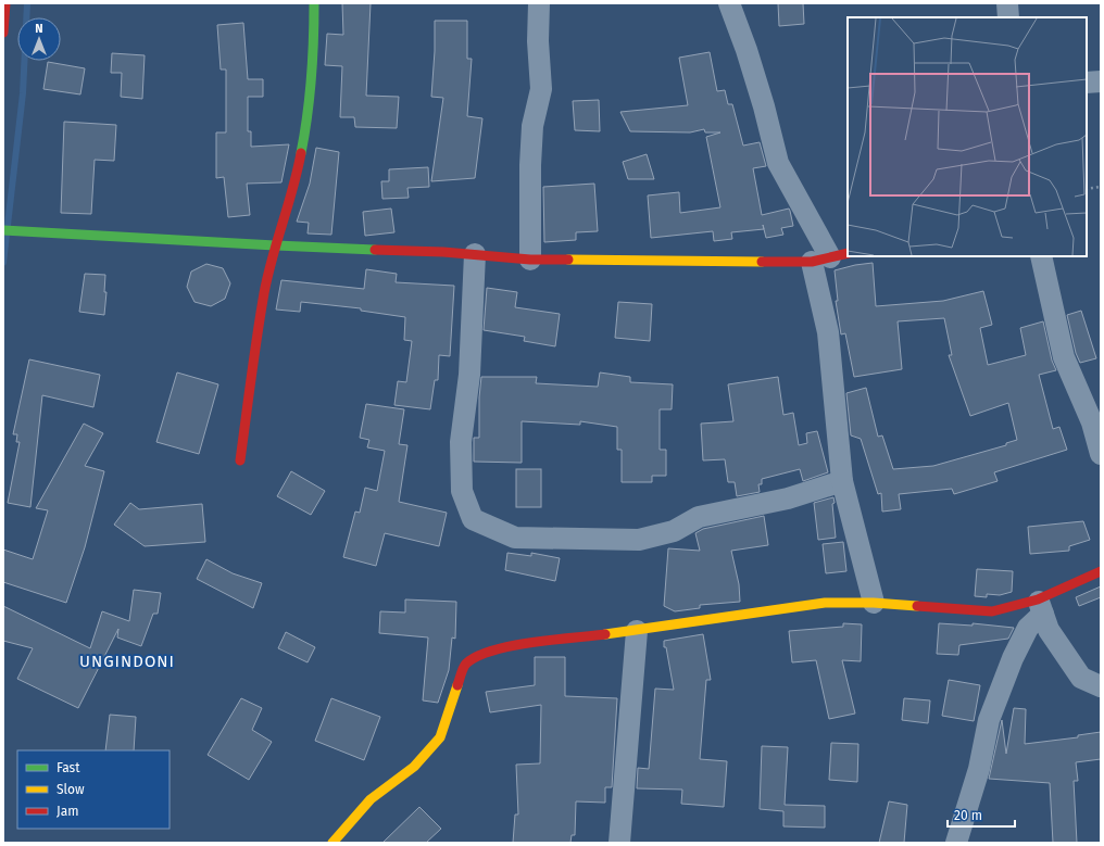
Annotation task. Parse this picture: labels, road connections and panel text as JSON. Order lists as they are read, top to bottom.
{
  "districts": ["UNGINDONI"],
  "legend": ["Fast", "Slow", "Jam"],
  "scale_bar": "20 m",
  "north": "top"
}
